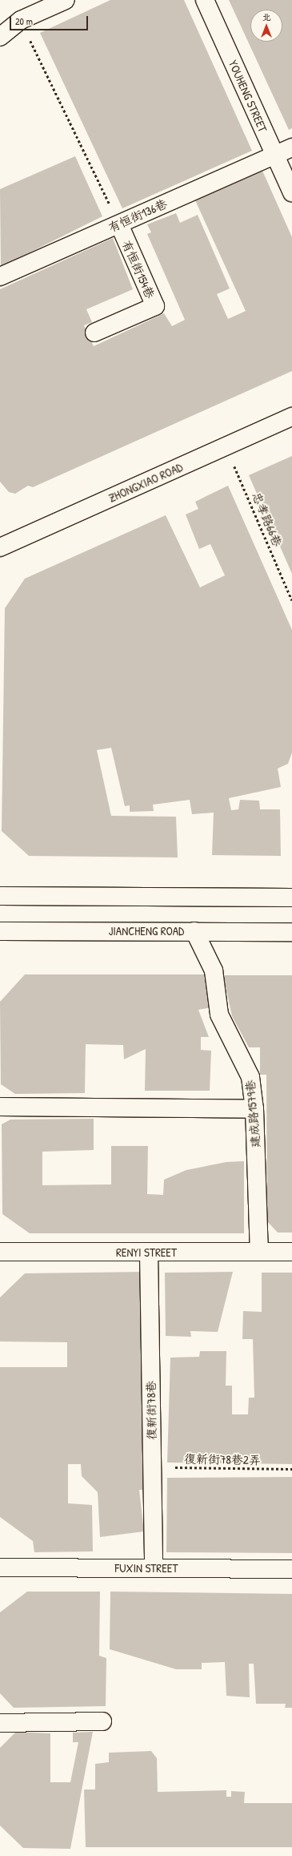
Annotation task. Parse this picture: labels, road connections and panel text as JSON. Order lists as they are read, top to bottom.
{
  "streets": {
    "street": [
      "YOUHENG STREET",
      "有恒街136巷",
      "有恒街154巷",
      "ZHONGXIAO ROAD",
      "JIANCHENG ROAD",
      "建成路1579巷",
      "RENYI STREET",
      "復新街78巷",
      "FUXIN STREET"
    ],
    "path": ["忠孝路66巷", "復新街78巷2弄"]
  },
  "crossings": [
    ["YOUHENG STREET", "有恒街136巷"],
    ["有恒街136巷", "有恒街154巷"],
    ["ZHONGXIAO ROAD", "忠孝路66巷"],
    ["JIANCHENG ROAD", "建成路1579巷"],
    ["建成路1579巷", "RENYI STREET"],
    ["RENYI STREET", "復新街78巷"],
    ["復新街78巷", "復新街78巷2弄"],
    ["復新街78巷", "FUXIN STREET"]
  ],
  "scale_bar": "20 m",
  "north": "top"
}
